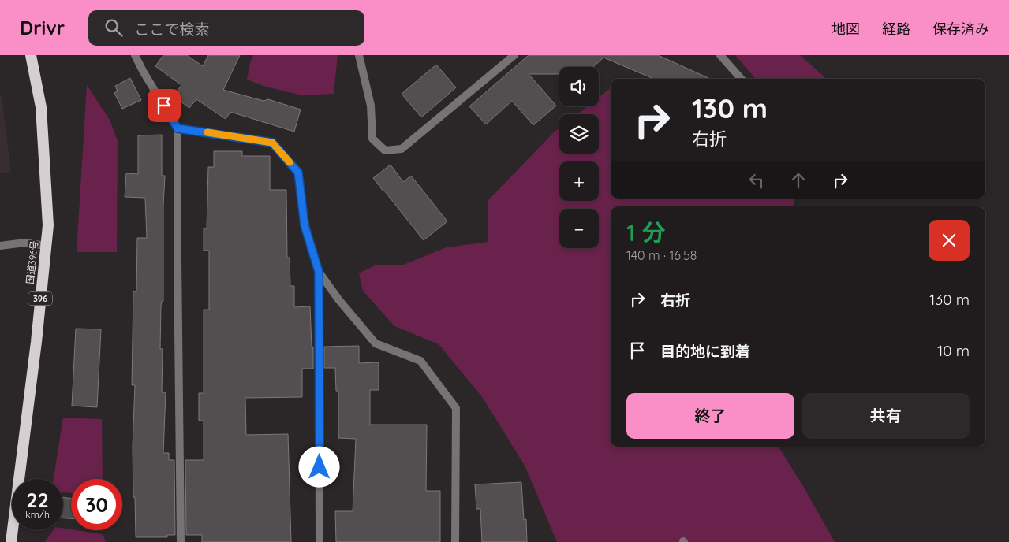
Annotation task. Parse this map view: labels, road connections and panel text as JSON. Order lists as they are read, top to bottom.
{
  "streets": {
    "highway": ["国道396号", "396"]
  },
  "page": {
    "header": "Drivr",
    "search": "ここで検索",
    "nav": ["地図", "経路", "保存済み"],
    "map_buttons": ["+", "−"],
    "turn": ["130 m", "右折"],
    "heading": ["1 分", "140 m · 16:58"],
    "list": [
      {
        "name": "右折",
        "value": "130 m"
      },
      {
        "name": "目的地に到着",
        "value": "10 m"
      }
    ],
    "buttons": ["終了", "共有"],
    "speed": "22 km/h",
    "limit": "30"
  }
}
